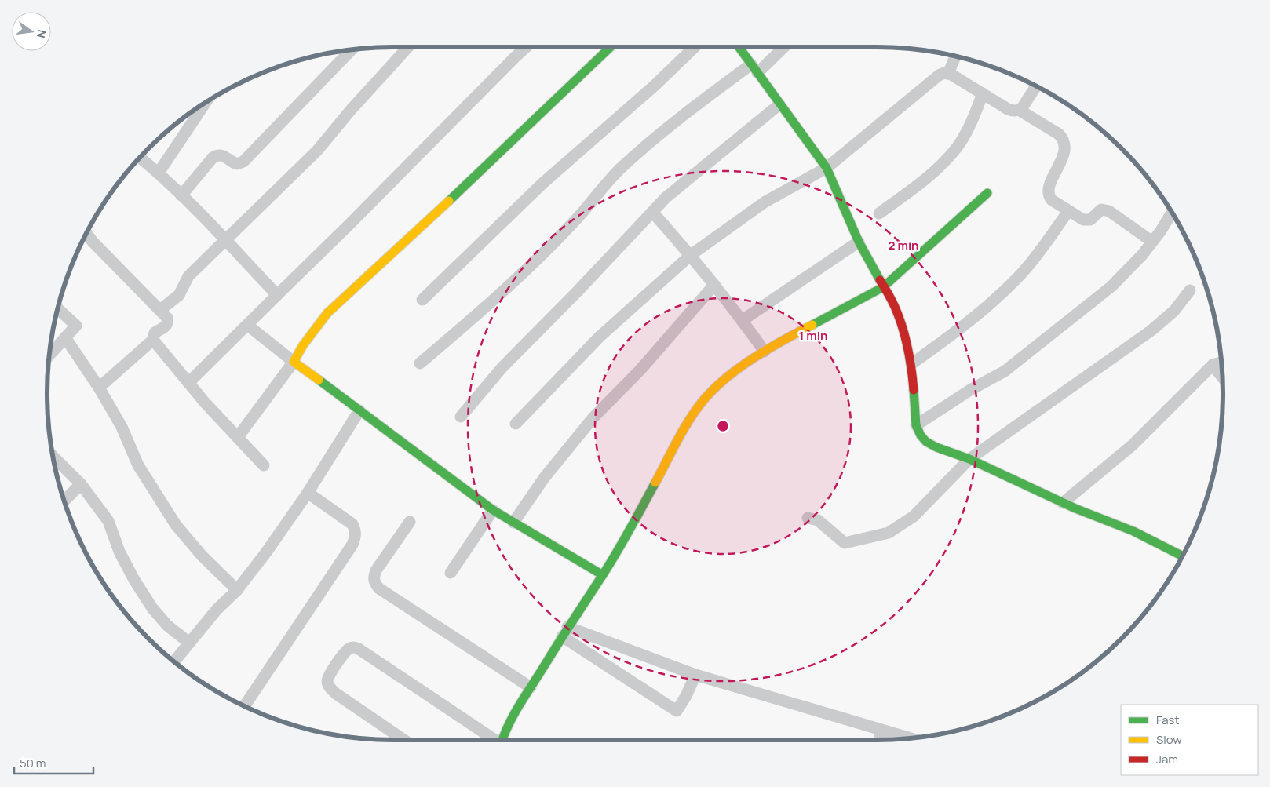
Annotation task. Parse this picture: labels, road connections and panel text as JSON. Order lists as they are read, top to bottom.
{
  "legend": ["Fast", "Slow", "Jam"],
  "scale_bar": "50 m",
  "north": "right",
  "rings": ["2 min", "1 min"]
}
